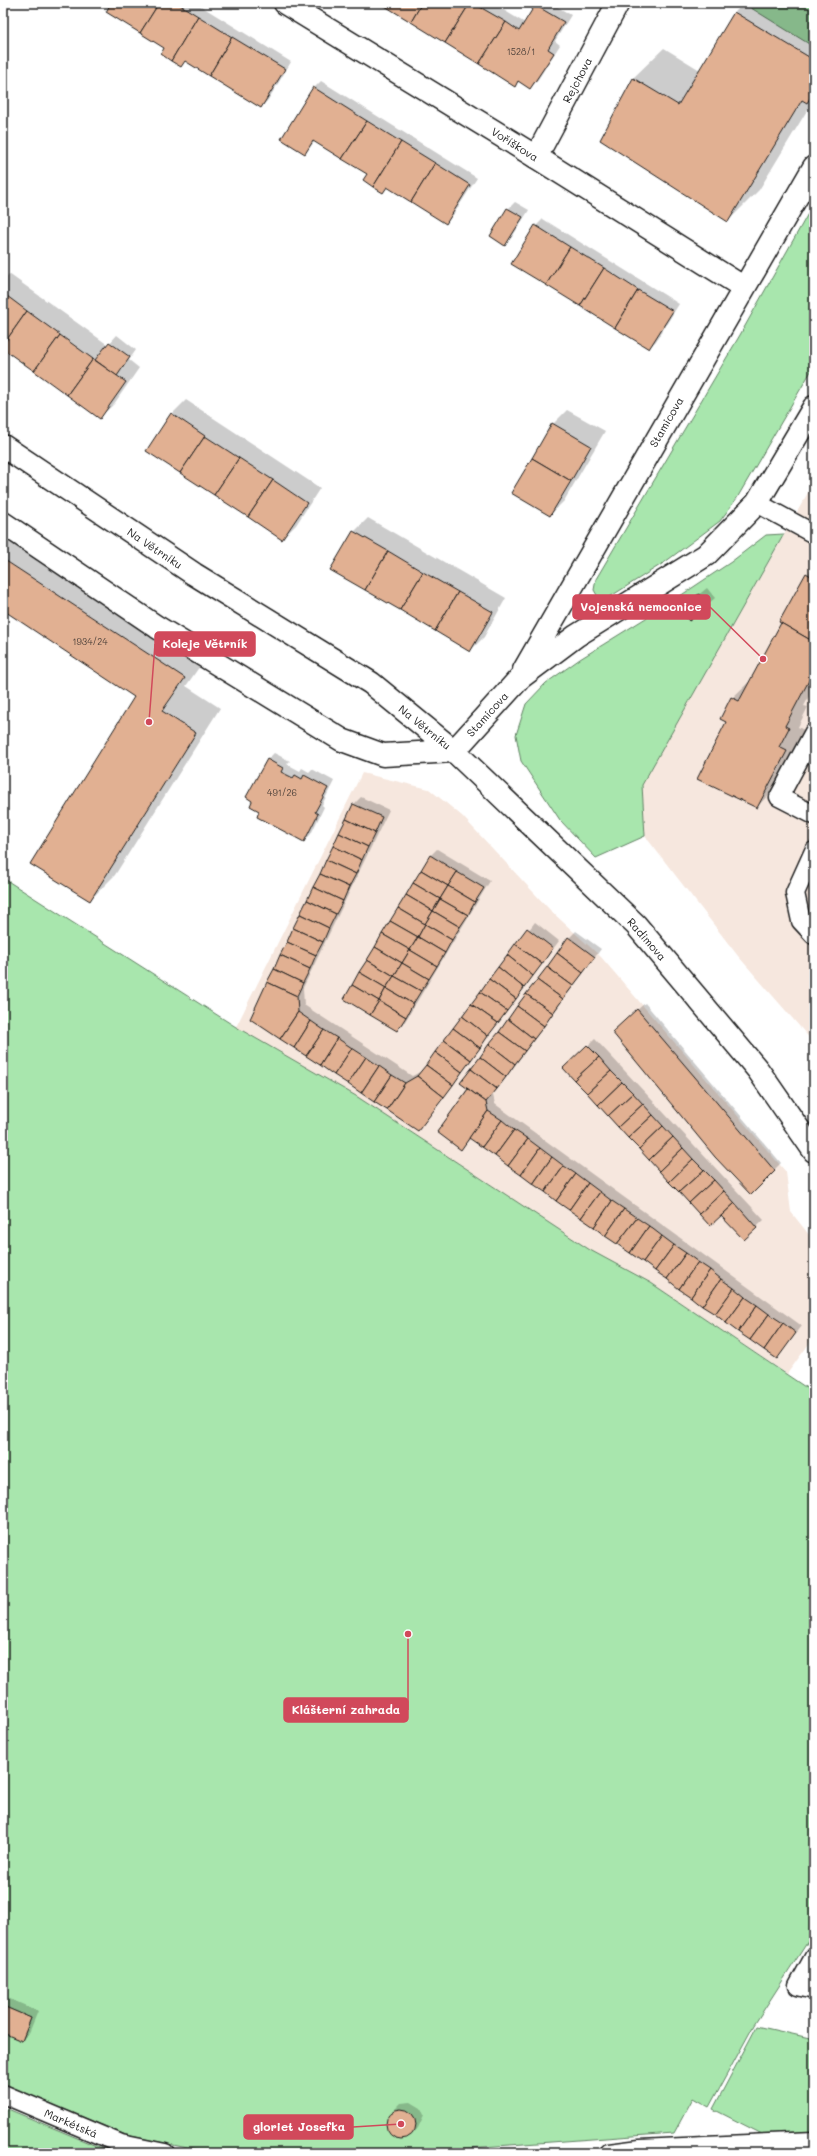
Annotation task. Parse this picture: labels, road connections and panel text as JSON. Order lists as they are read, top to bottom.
{
  "streets": {
    "street": [
      "Rejchova",
      "Voříškova",
      "Stamicova",
      "Na Větrníku",
      "Radimova"
    ],
    "lane": ["Markétská"]
  },
  "crossings": [
    ["Rejchova", "Voříškova"],
    ["Voříškova", "Stamicova"],
    ["Stamicova", "Na Větrníku"],
    ["Stamicova", "Radimova"],
    ["Na Větrníku", "Radimova"]
  ],
  "places": [
    "Vojenská nemocnice",
    "Koleje Větrník",
    "Klášterní zahrada",
    "gloriet Josefka"
  ],
  "house_numbers": ["1528/1", "1934/24", "491/26"]
}
